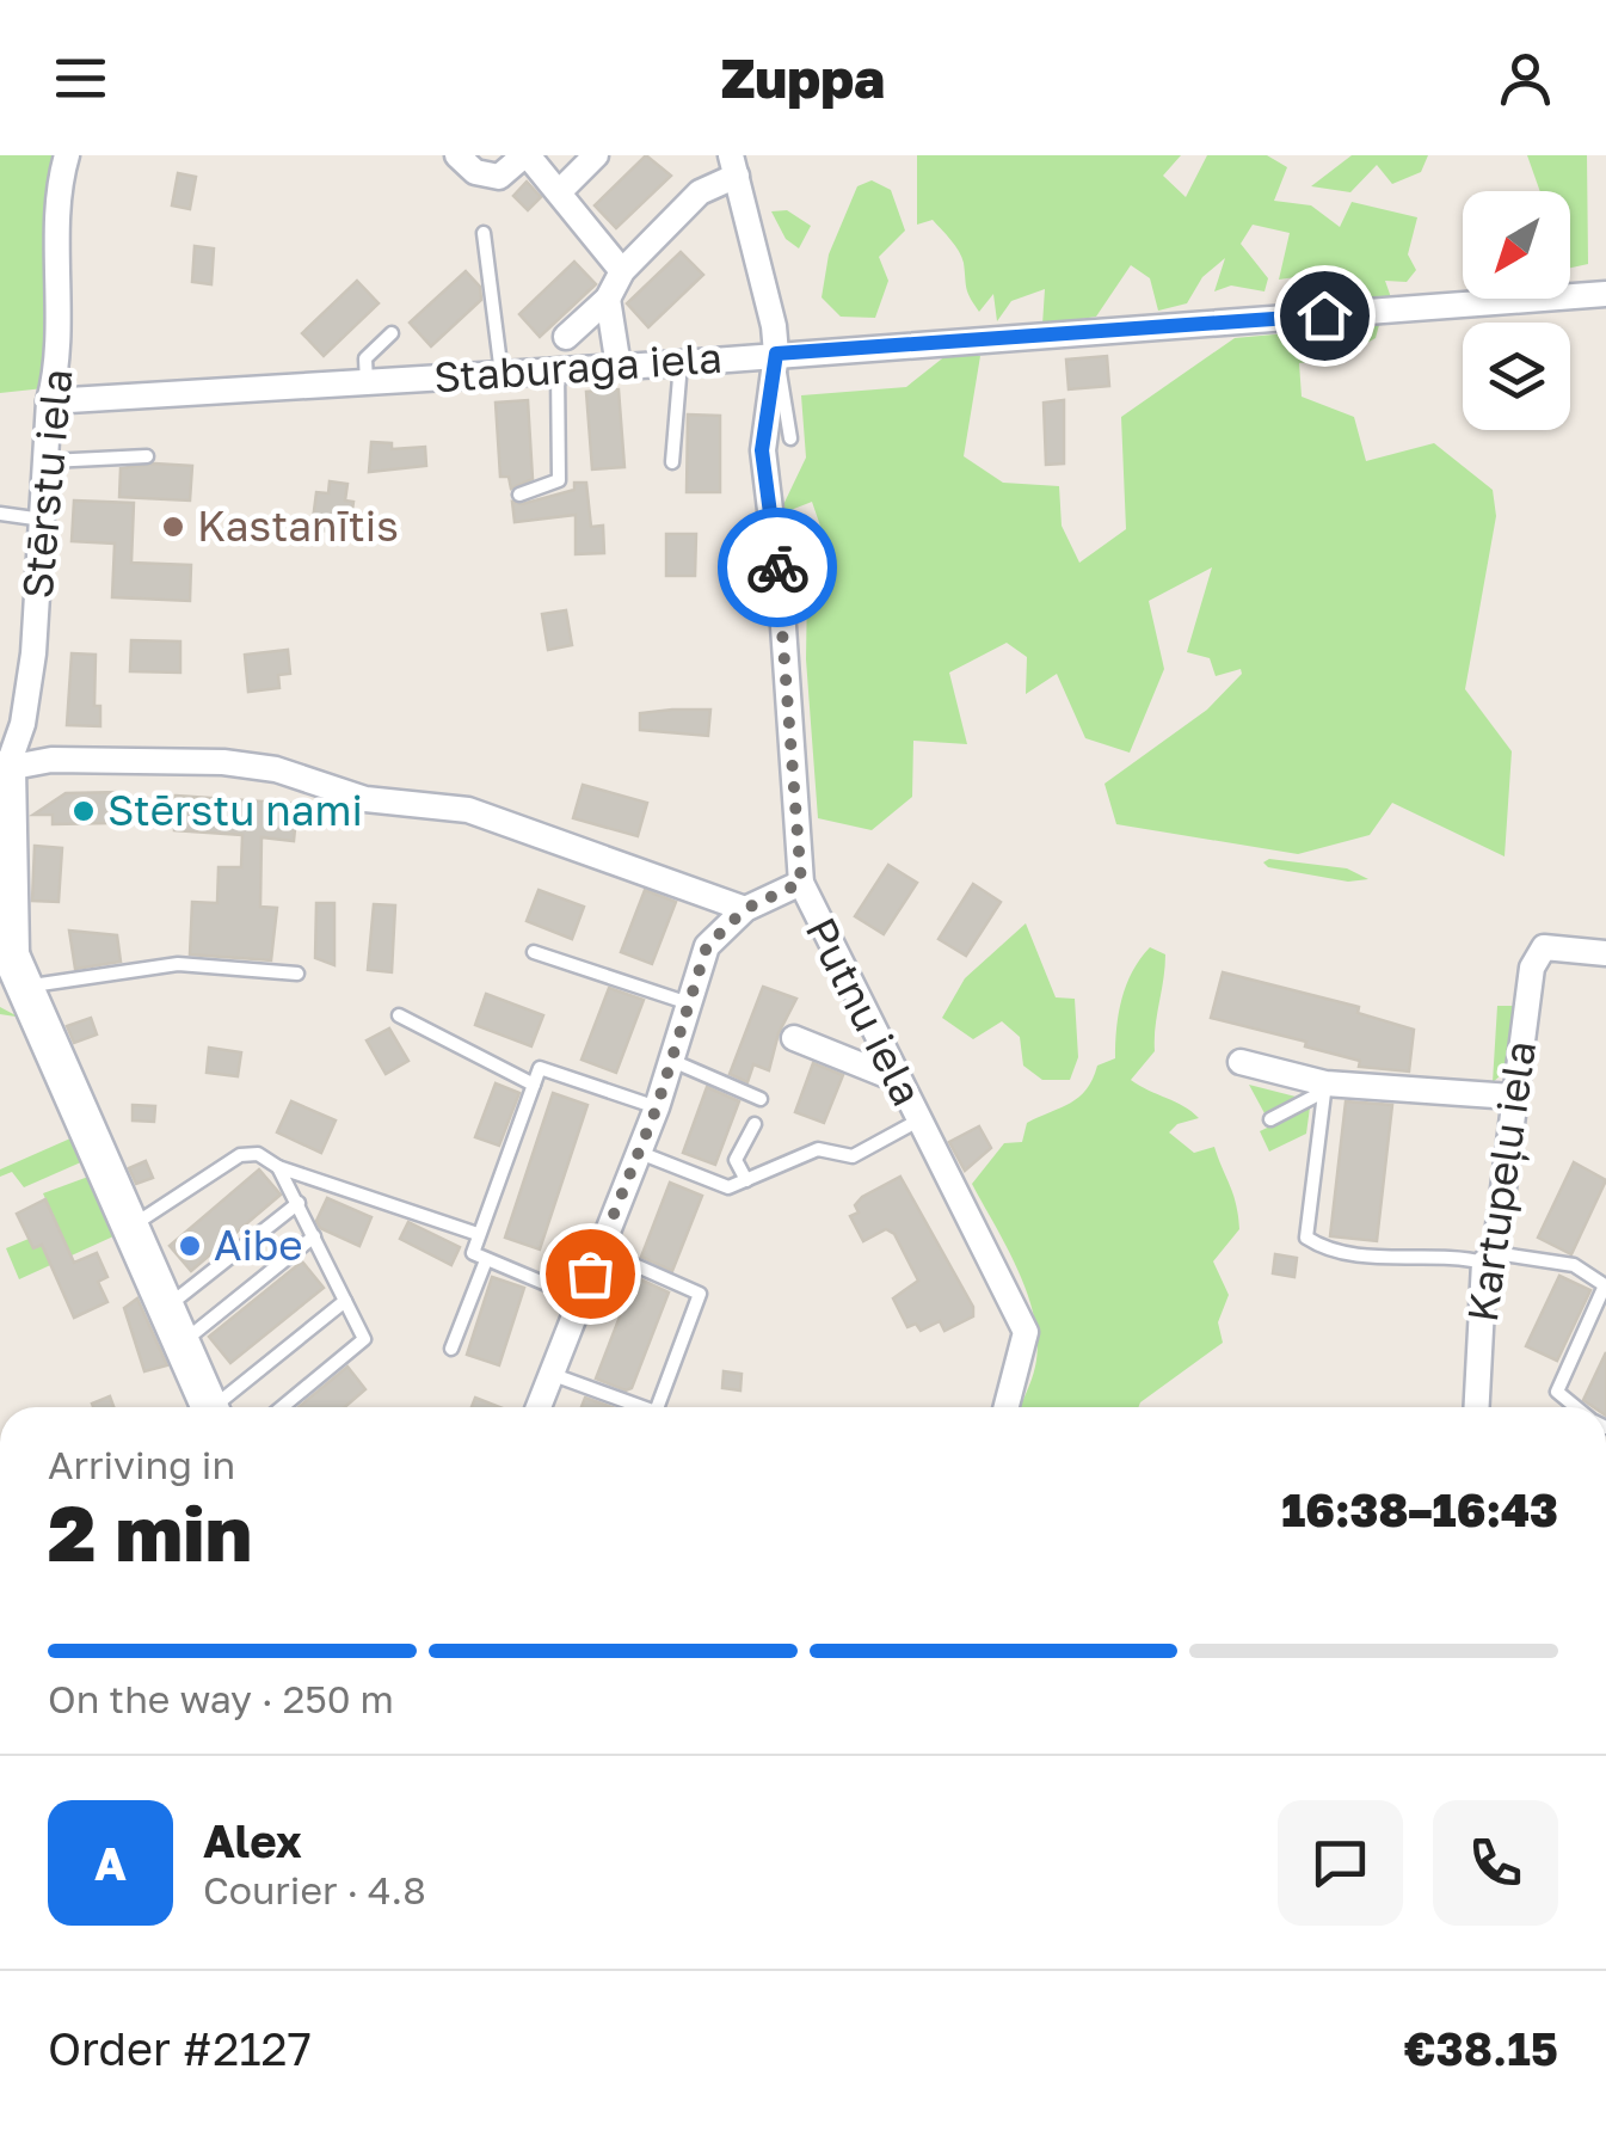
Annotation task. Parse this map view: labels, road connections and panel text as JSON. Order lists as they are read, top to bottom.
{
  "streets": {
    "main road": ["Stērstu iela"],
    "street": ["Staburaga iela", "Putnu iela", "Kartupeļu iela"]
  },
  "crossings": [
    ["Staburaga iela", "Stērstu iela"],
    ["Staburaga iela", "Putnu iela"]
  ],
  "places": ["Kastanītis", "Stērstu nami", "Aibe"],
  "north": "bottom left",
  "page": {
    "header": "Zuppa",
    "heading": ["2 min", "Arriving in", "16:38–16:43"],
    "panel": [
      "Alex",
      "Courier · 4.8",
      "Order #2127",
      "€38.15"
    ],
    "bar": "On the way · 250 m",
    "round": "A"
  }
}
